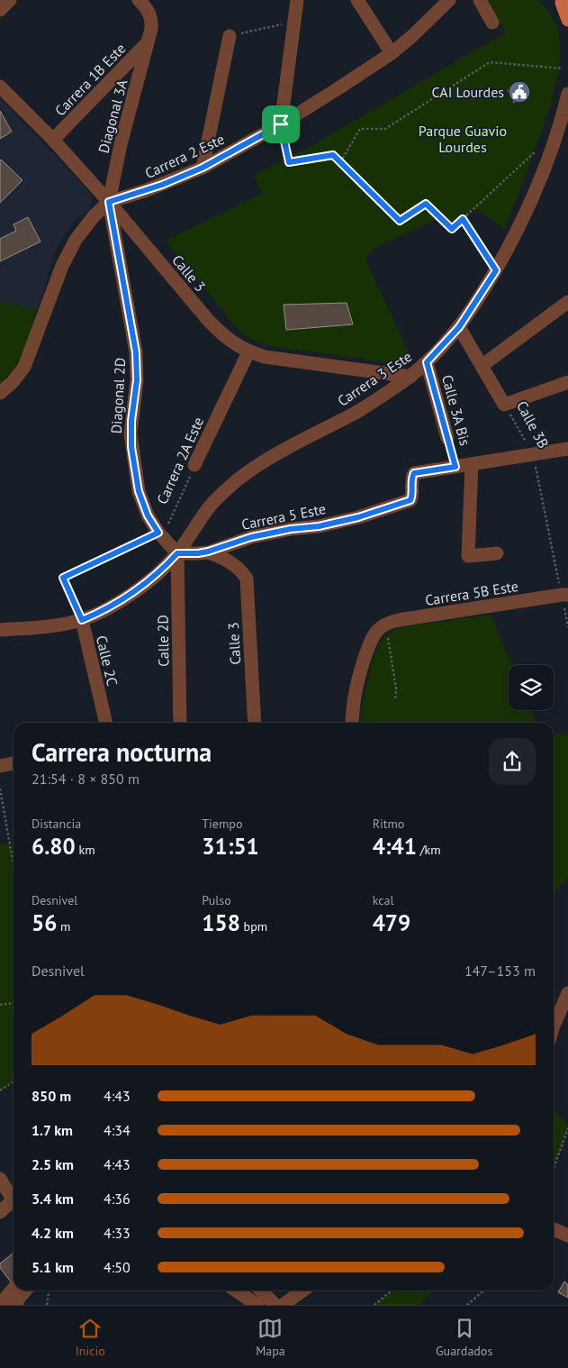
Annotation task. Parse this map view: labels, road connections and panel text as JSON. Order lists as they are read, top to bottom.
{
  "streets": {
    "street": [
      "Carrera 1B Este",
      "Diagonal 3A",
      "Carrera 2 Este",
      "Calle 3",
      "Carrera 3 Este",
      "Diagonal 2D",
      "Calle 3A Bis",
      "Calle 3B",
      "Carrera 2A Este",
      "Carrera 5 Este",
      "Carrera 5B Este",
      "Calle 2D",
      "Calle 2C"
    ]
  },
  "crossings": [
    ["Carrera 1B Este", "Diagonal 3A"],
    ["Carrera 1B Este", "Calle 3"],
    ["Diagonal 3A", "Carrera 2 Este"],
    ["Diagonal 3A", "Calle 3"],
    ["Diagonal 3A", "Diagonal 2D"],
    ["Carrera 2 Este", "Calle 3"],
    ["Carrera 2 Este", "Diagonal 2D"],
    ["Calle 3", "Carrera 3 Este"],
    ["Calle 3", "Diagonal 2D"],
    ["Calle 3", "Carrera 2A Este"],
    ["Calle 3", "Carrera 5 Este"],
    ["Carrera 3 Este", "Diagonal 2D"],
    ["Carrera 3 Este", "Calle 3A Bis"],
    ["Carrera 3 Este", "Calle 3B"],
    ["Carrera 3 Este", "Carrera 5 Este"],
    ["Carrera 3 Este", "Calle 2D"],
    ["Diagonal 2D", "Carrera 2A Este"],
    ["Diagonal 2D", "Carrera 5 Este"],
    ["Diagonal 2D", "Calle 2D"],
    ["Calle 3B", "Carrera 5 Este"],
    ["Calle 3B", "Carrera 5B Este"],
    ["Carrera 2A Este", "Calle 2C"],
    ["Carrera 5 Este", "Calle 2D"]
  ],
  "parks": ["Parque Guavio Lourdes"],
  "places": {
    "public building": ["CAI Lourdes"]
  },
  "page": {
    "heading": ["Carrera nocturna", "21:54 · 8 × 850 m"],
    "stats": [
      ["Distancia", "6.80 km"],
      ["Tiempo", "31:51"],
      ["Ritmo", "4:41 /km"],
      ["Desnivel", "56 m"],
      ["Pulso", "158 bpm"],
      ["kcal", "479"]
    ],
    "chart": ["Desnivel", "147–153 m"],
    "list": [
      {
        "name": "850 m",
        "note": "4:43"
      },
      {
        "name": "1.7 km",
        "note": "4:34"
      },
      {
        "name": "2.5 km",
        "note": "4:43"
      },
      {
        "name": "3.4 km",
        "note": "4:36"
      },
      {
        "name": "4.2 km",
        "note": "4:33"
      },
      {
        "name": "5.1 km",
        "note": "4:50"
      }
    ],
    "tabs": ["Inicio", "Mapa", "Guardados"]
  }
}
